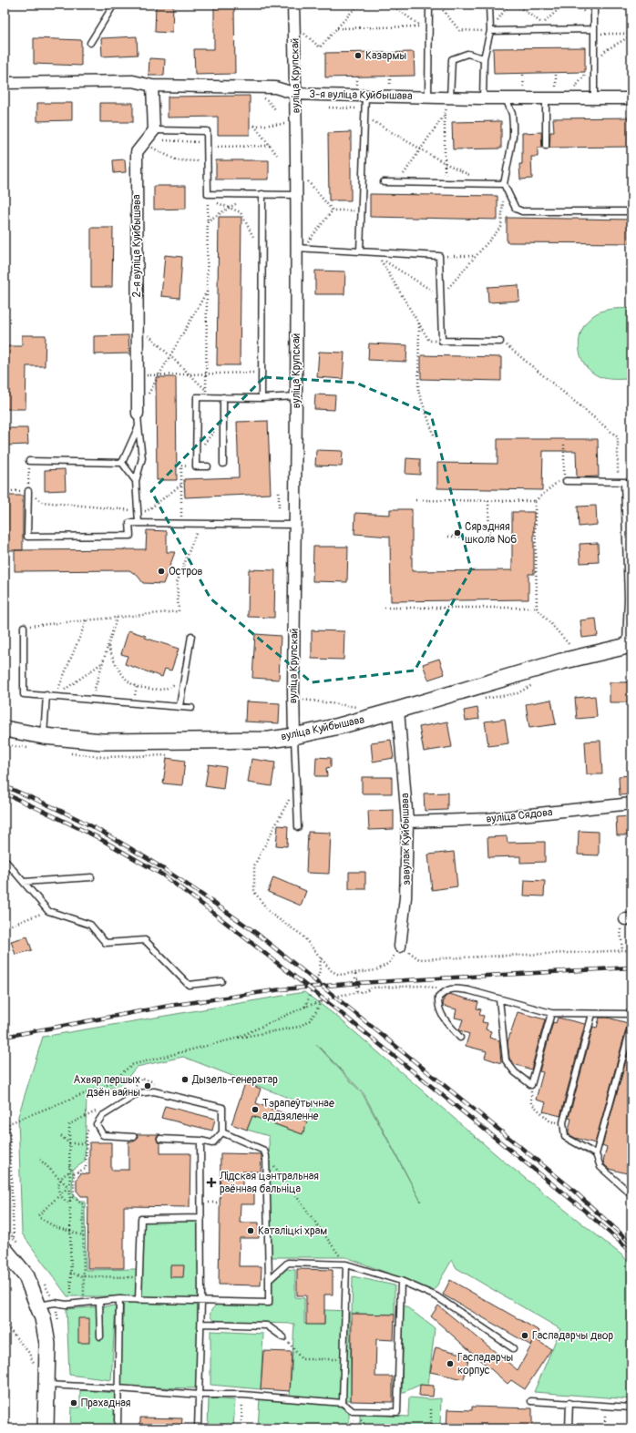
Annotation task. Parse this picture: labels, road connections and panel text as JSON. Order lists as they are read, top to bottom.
{
  "streets": {
    "main road": ["вуліца Куйбышава"],
    "street": [
      "вуліца Крупскай",
      "3-я вуліца Куйбышава",
      "2-я вуліца Куйбышава",
      "вуліца Сядова",
      "завулак Куйбышава"
    ]
  },
  "crossings": [
    ["вуліца Крупскай", "3-я вуліца Куйбышава"],
    ["вуліца Крупскай", "вуліца Куйбышава"],
    ["вуліца Куйбышава", "завулак Куйбышава"],
    ["вуліца Сядова", "завулак Куйбышава"]
  ],
  "places": {
    "other": [
      "Казармы",
      "Сярэдняя школа №6",
      "Остров",
      "Дызель-генератар",
      "Ахвяр першых дзён вайны",
      "Тэрапеўтычнае аддзяленне",
      "Каталіцкі храм",
      "Гаспадарчы двор",
      "Гаспадарчы корпус",
      "Прахадная"
    ],
    "health": ["Лідская цэнтральная раённая бальніца"]
  }
}
